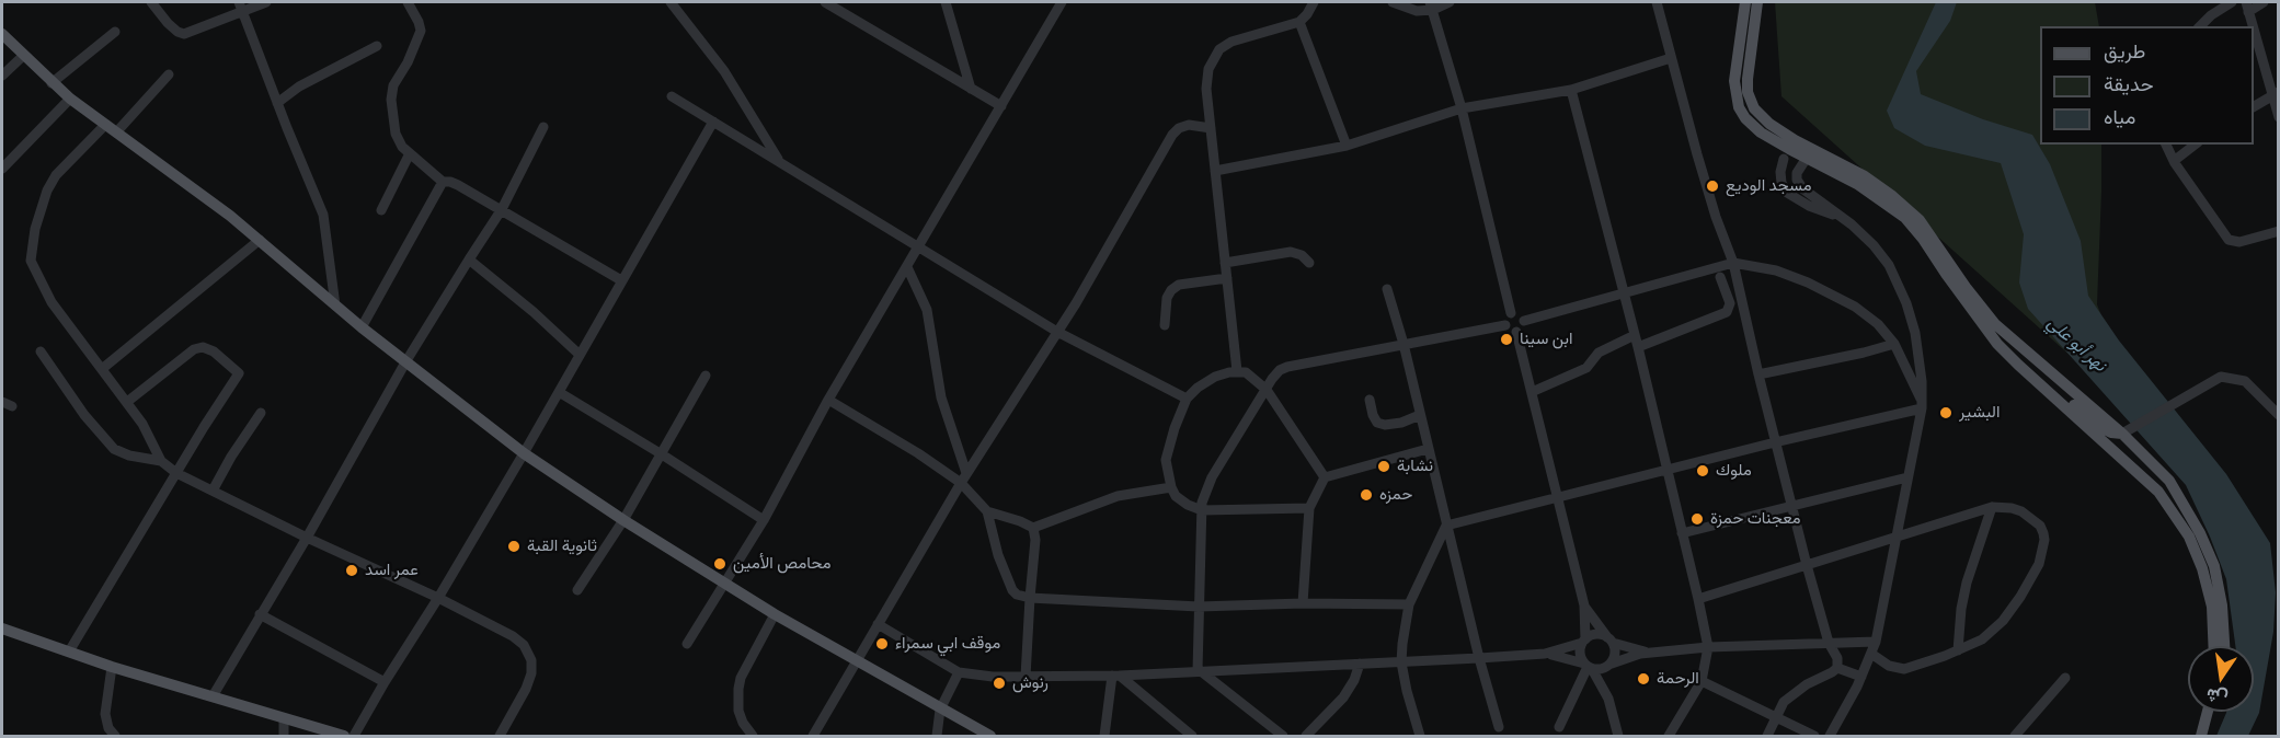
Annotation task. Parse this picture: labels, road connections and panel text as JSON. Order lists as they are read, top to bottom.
{
  "water": ["نهر أبو علي"],
  "places": [
    "مسجد الوديع",
    "ابن سينا",
    "البشير",
    "نشابة",
    "ملوك",
    "حمزه",
    "معجنات حمزة",
    "ثانوية القبة",
    "محامص الأمين",
    "عمر اسد",
    "موقف ابي سمراء",
    "الرحمة",
    "رنوش"
  ],
  "legend": ["طريق", "حديقة", "مياه"],
  "north": "bottom"
}
